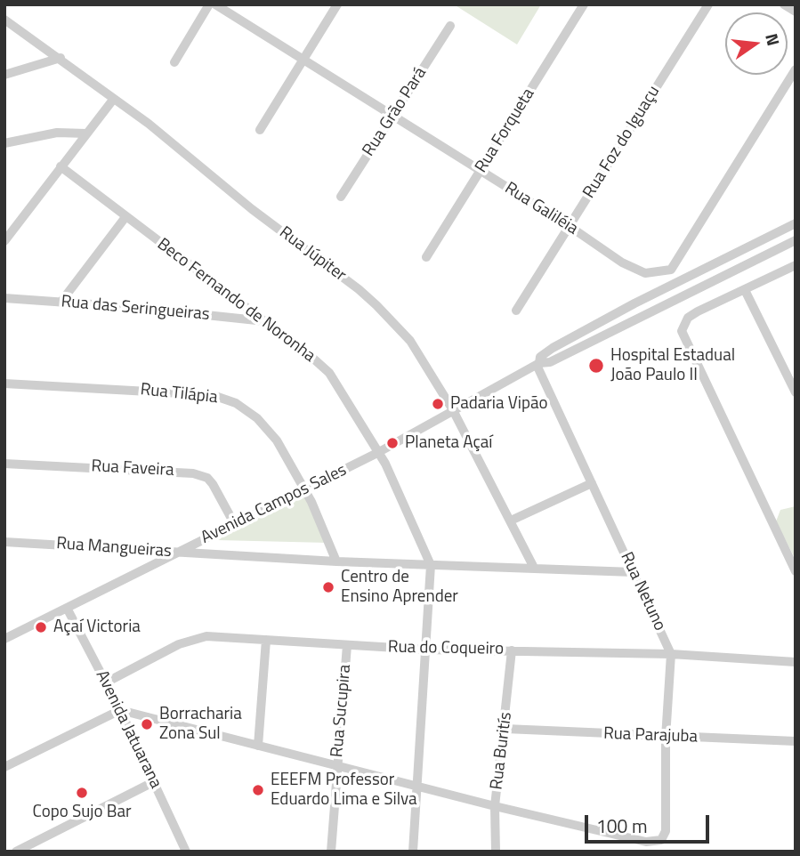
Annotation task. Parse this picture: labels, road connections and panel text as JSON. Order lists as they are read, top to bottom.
{
  "streets": {
    "street": [
      "Rua Grão Pará",
      "Rua Forqueta",
      "Rua Foz do Iguaçu",
      "Rua Galiléia",
      "Rua Júpiter",
      "Beco Fernando de Noronha",
      "Rua das Seringueiras",
      "Rua Tilápia",
      "Rua Faveira",
      "Avenida Campos Sales",
      "Rua Mangueiras",
      "Rua Netuno",
      "Rua do Coqueiro",
      "Rua Sucupira",
      "Avenida Jatuarana",
      "Rua Parajuba",
      "Rua Buritís"
    ]
  },
  "crossings": [
    ["Rua Grão Pará", "Rua Galiléia"],
    ["Rua Forqueta", "Rua Galiléia"],
    ["Rua Foz do Iguaçu", "Rua Galiléia"],
    ["Rua Júpiter", "Avenida Campos Sales"],
    ["Rua Júpiter", "Rua Mangueiras"],
    ["Beco Fernando de Noronha", "Rua das Seringueiras"],
    ["Beco Fernando de Noronha", "Avenida Campos Sales"],
    ["Beco Fernando de Noronha", "Rua Mangueiras"],
    ["Beco Fernando de Noronha", "Rua do Coqueiro"],
    ["Rua Tilápia", "Avenida Campos Sales"],
    ["Rua Tilápia", "Rua Mangueiras"],
    ["Rua Faveira", "Avenida Campos Sales"],
    ["Avenida Campos Sales", "Rua Mangueiras"],
    ["Avenida Campos Sales", "Rua Netuno"],
    ["Avenida Campos Sales", "Avenida Jatuarana"],
    ["Rua Mangueiras", "Rua Netuno"],
    ["Rua Netuno", "Rua do Coqueiro"],
    ["Rua Netuno", "Rua Parajuba"],
    ["Rua Netuno", "Rua Buritís"],
    ["Rua do Coqueiro", "Rua Sucupira"],
    ["Rua do Coqueiro", "Avenida Jatuarana"],
    ["Rua do Coqueiro", "Rua Buritís"],
    ["Rua Parajuba", "Rua Buritís"]
  ],
  "places": [
    "Hospital Estadual João Paulo II",
    "Padaria Vipão",
    "Planeta Açaí",
    "Centro de Ensino Aprender",
    "Açaí Victoria",
    "Borracharia Zona Sul",
    "EEEFM Professor Eduardo Lima e Silva",
    "Copo Sujo Bar"
  ],
  "scale_bar": "100 m",
  "north": "right"
}
